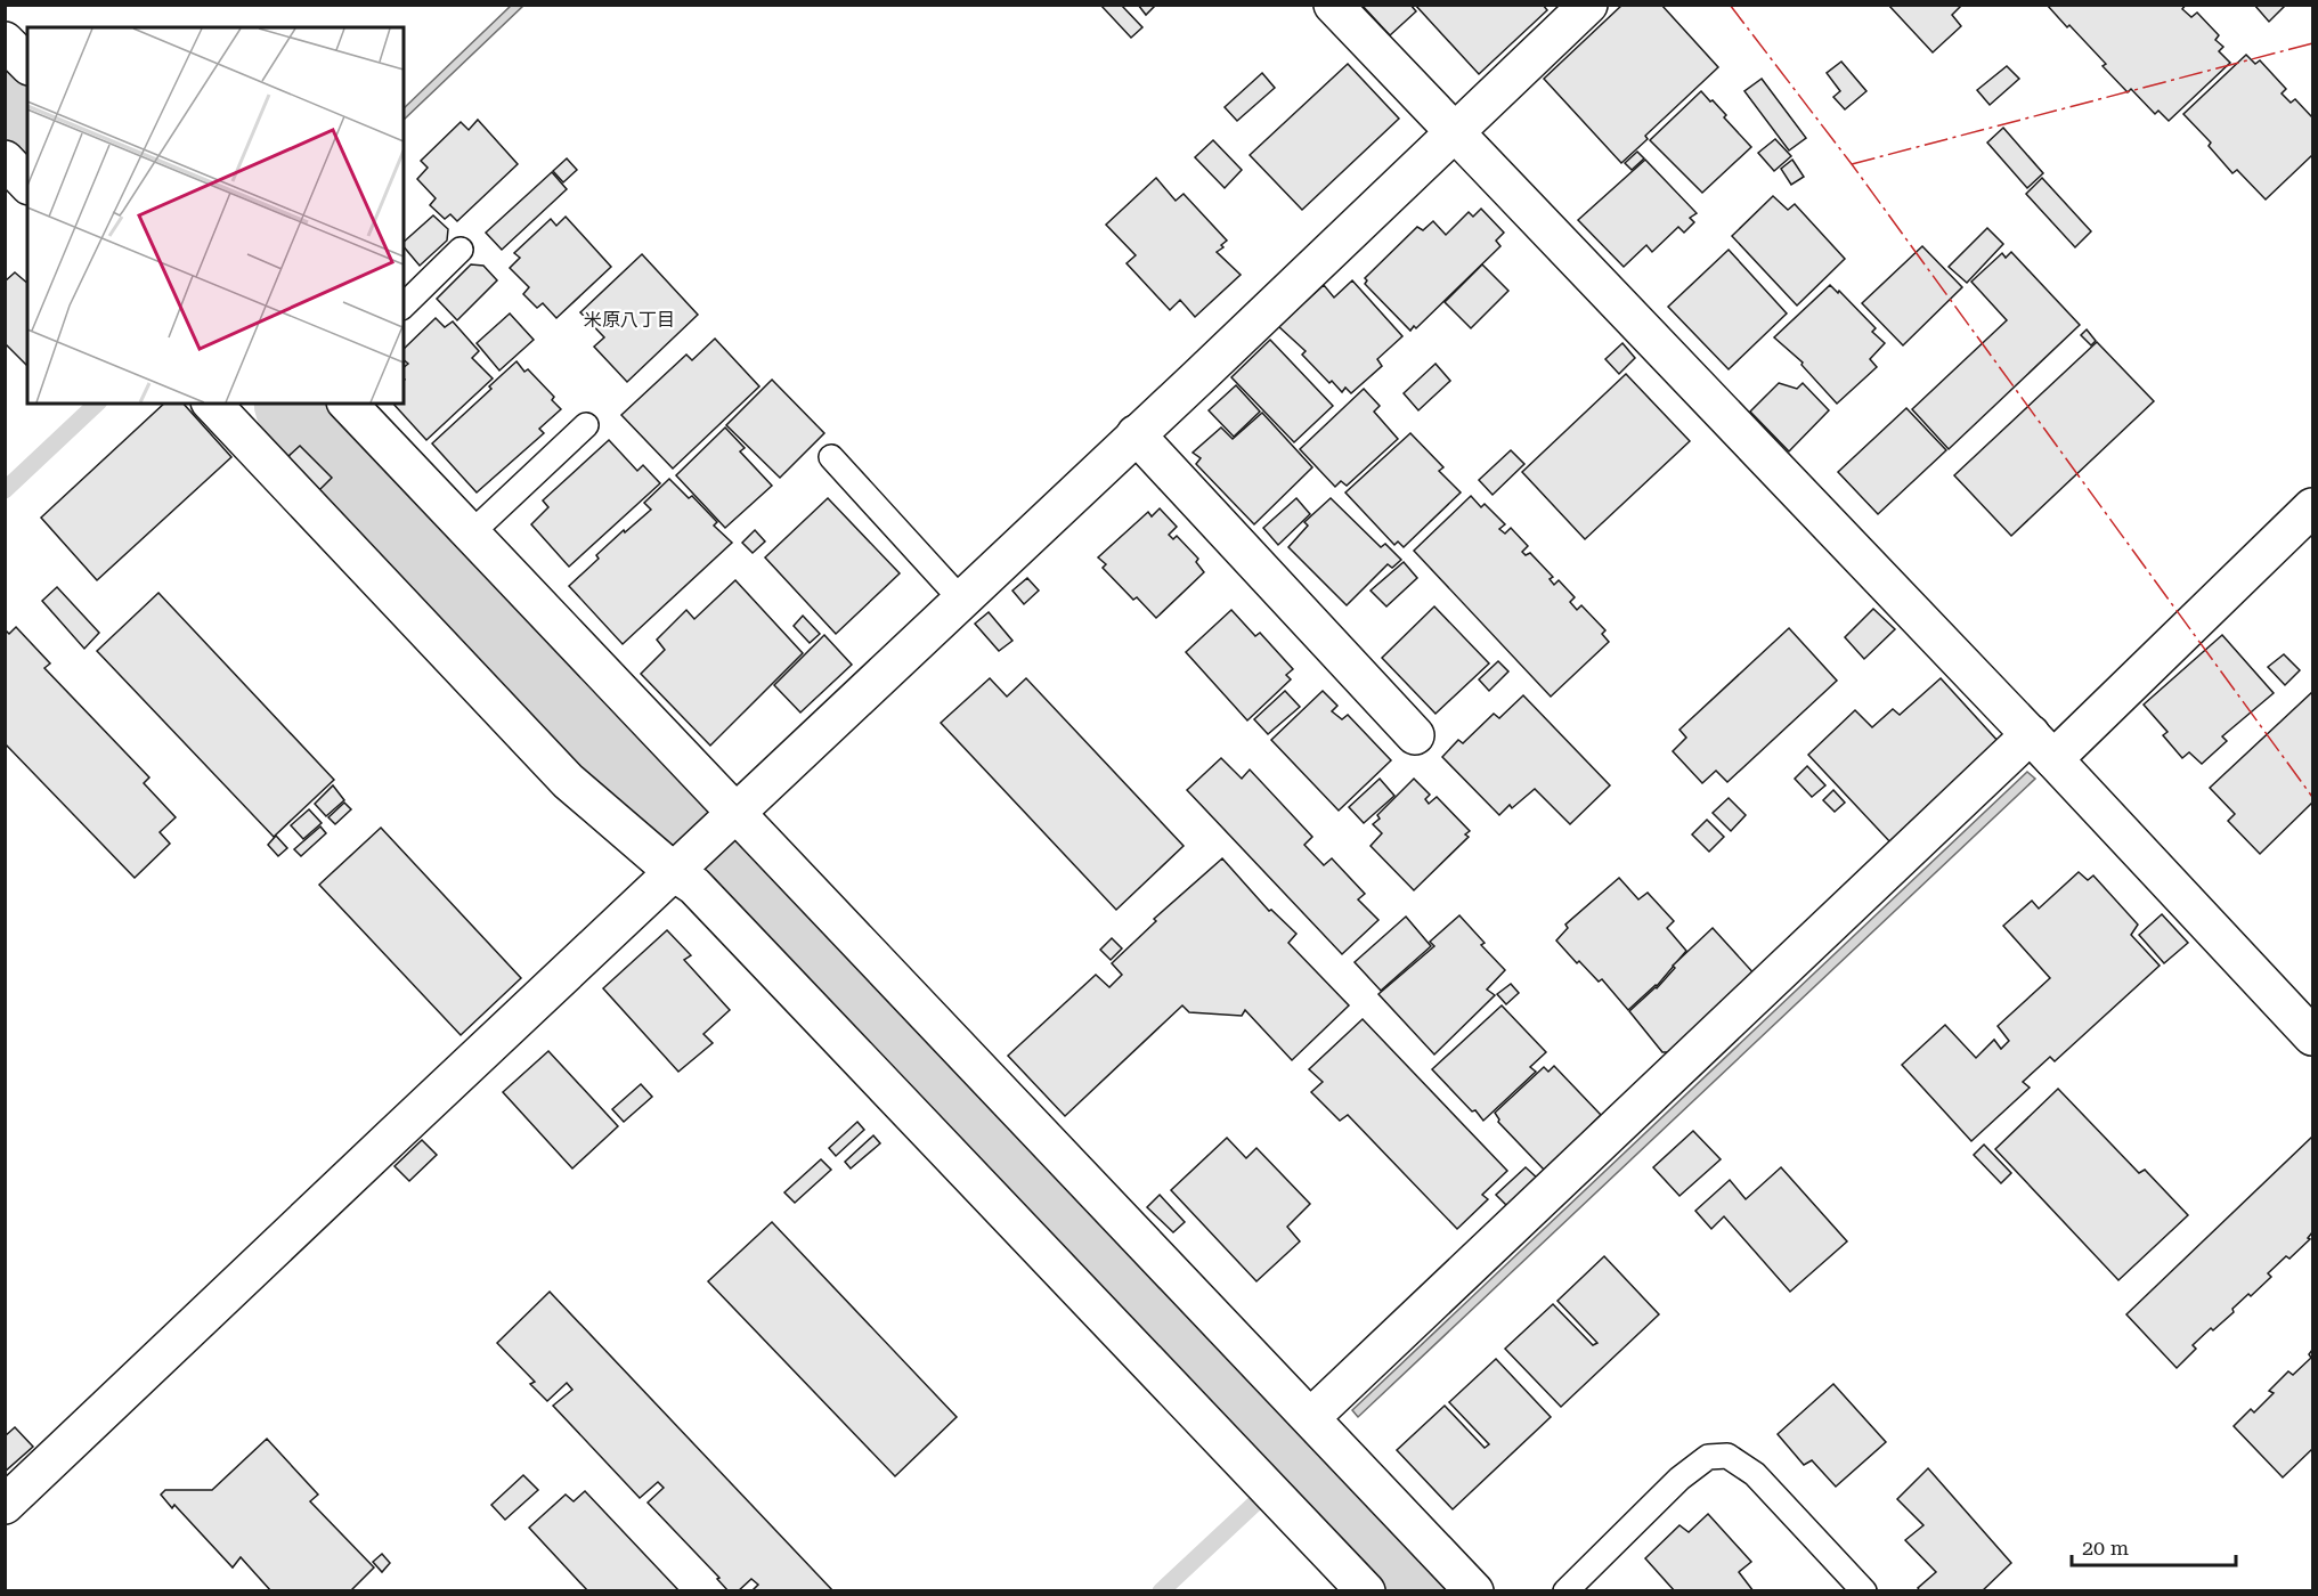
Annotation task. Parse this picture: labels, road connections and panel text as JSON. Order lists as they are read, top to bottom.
{
  "districts": ["米原八丁目"],
  "scale_bar": "20 m"
}
